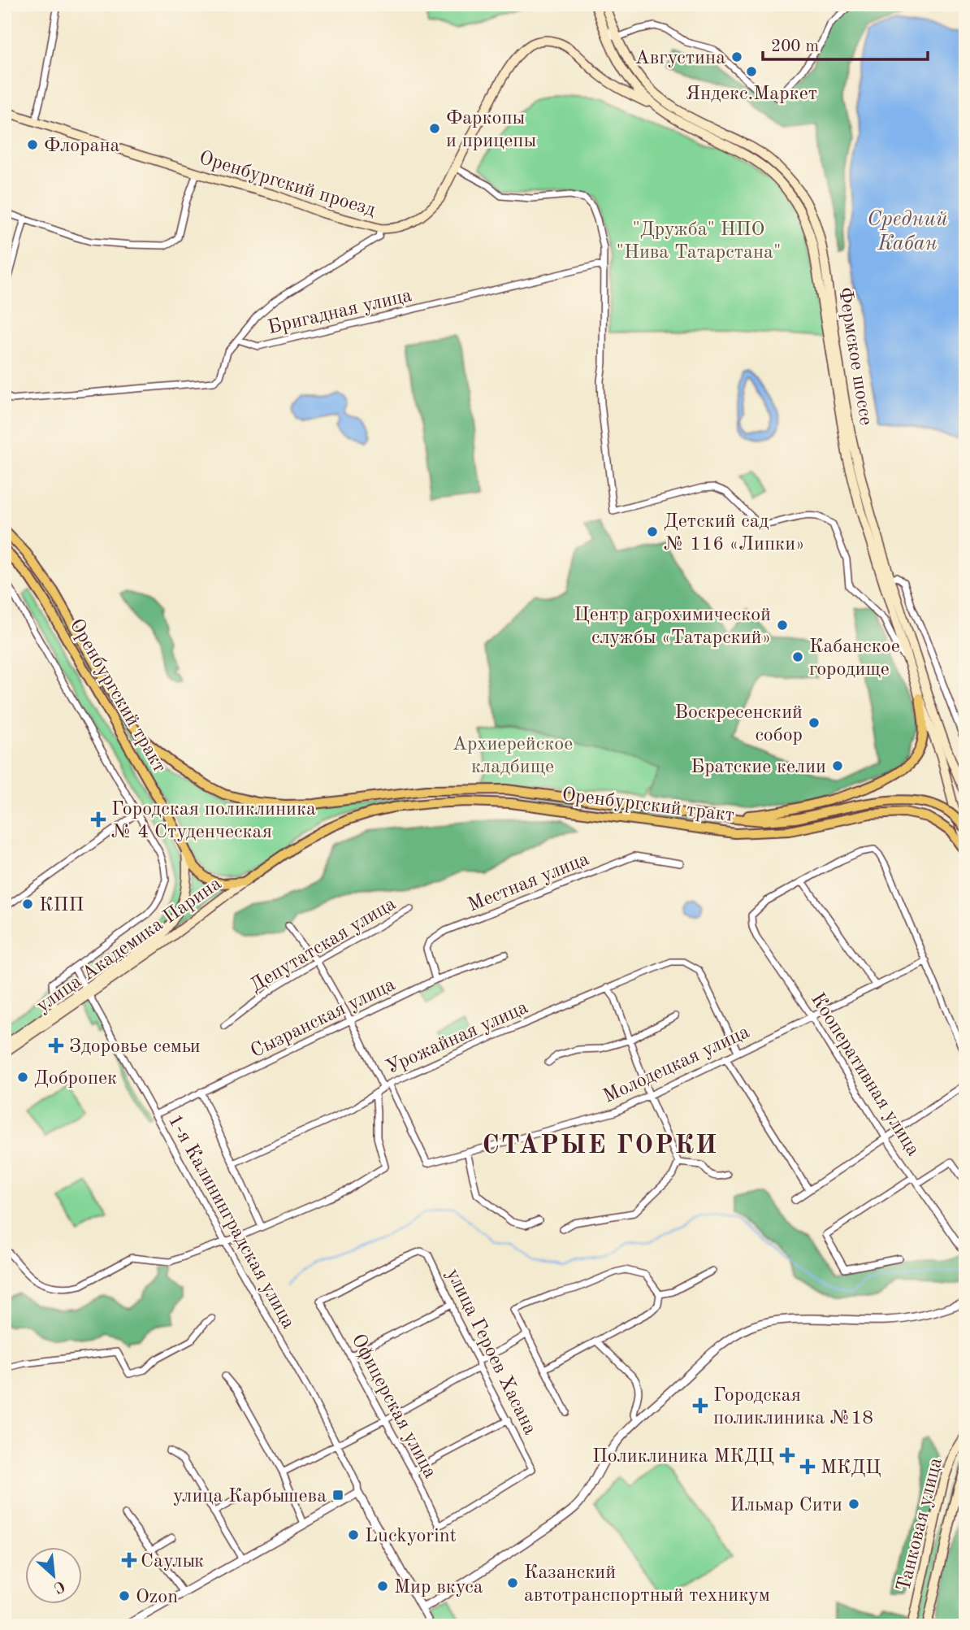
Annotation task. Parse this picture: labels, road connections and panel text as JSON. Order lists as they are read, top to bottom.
{
  "streets": {
    "main road": [
      "Оренбургский проезд",
      "Фермское шоссе",
      "Оренбургский тракт",
      "улица Академика Парина",
      "Танковая улица"
    ],
    "street": [
      "Бригадная улица",
      "Местная улица",
      "Депутатская улица",
      "Сызранская улица",
      "Урожайная улица",
      "Молодецкая улица",
      "Кооперативная улица",
      "1-я Калининградская улица",
      "улица Героев Хасана",
      "Офицерская улица"
    ]
  },
  "crossings": [
    ["Оренбургский проезд", "Фермское шоссе"],
    ["Фермское шоссе", "Оренбургский тракт"],
    ["Оренбургский тракт", "улица Академика Парина"],
    ["Местная улица", "Сызранская улица"],
    ["улица Академика Парина", "1-я Калининградская улица"],
    ["Сызранская улица", "1-я Калининградская улица"],
    ["Урожайная улица", "Молодецкая улица"],
    ["Молодецкая улица", "Кооперативная улица"],
    ["улица Героев Хасана", "Офицерская улица"]
  ],
  "districts": ["СТАРЫЕ ГОРКИ"],
  "water": ["Средний Кабан"],
  "parks": ["\"Дружба\" НПО \"Нива Татарстана\"", "Архиерейское кладбище"],
  "places": {
    "other": [
      "Августина",
      "Яндекс.Маркет",
      "Фаркопы и прицепы",
      "Флорана",
      "Детский сад № 116 «Липки»",
      "Центр агрохимической службы «Татарский»",
      "Кабанское городище",
      "Воскресенский собор",
      "Братские келии",
      "КПП",
      "Добропек",
      "Ильмар Сити",
      "Luckyorint",
      "Казанский автотранспортный техникум",
      "Мир вкуса",
      "Ozon"
    ],
    "health": [
      "Городская поликлиника № 4 Студенческая",
      "Здоровье семьи",
      "Городская поликлиника №18",
      "Поликлиника МКДЦ",
      "МКДЦ",
      "Саулык"
    ],
    "transit": ["улица Карбышева"]
  },
  "scale_bar": "200 m",
  "north": "bottom right"
}
